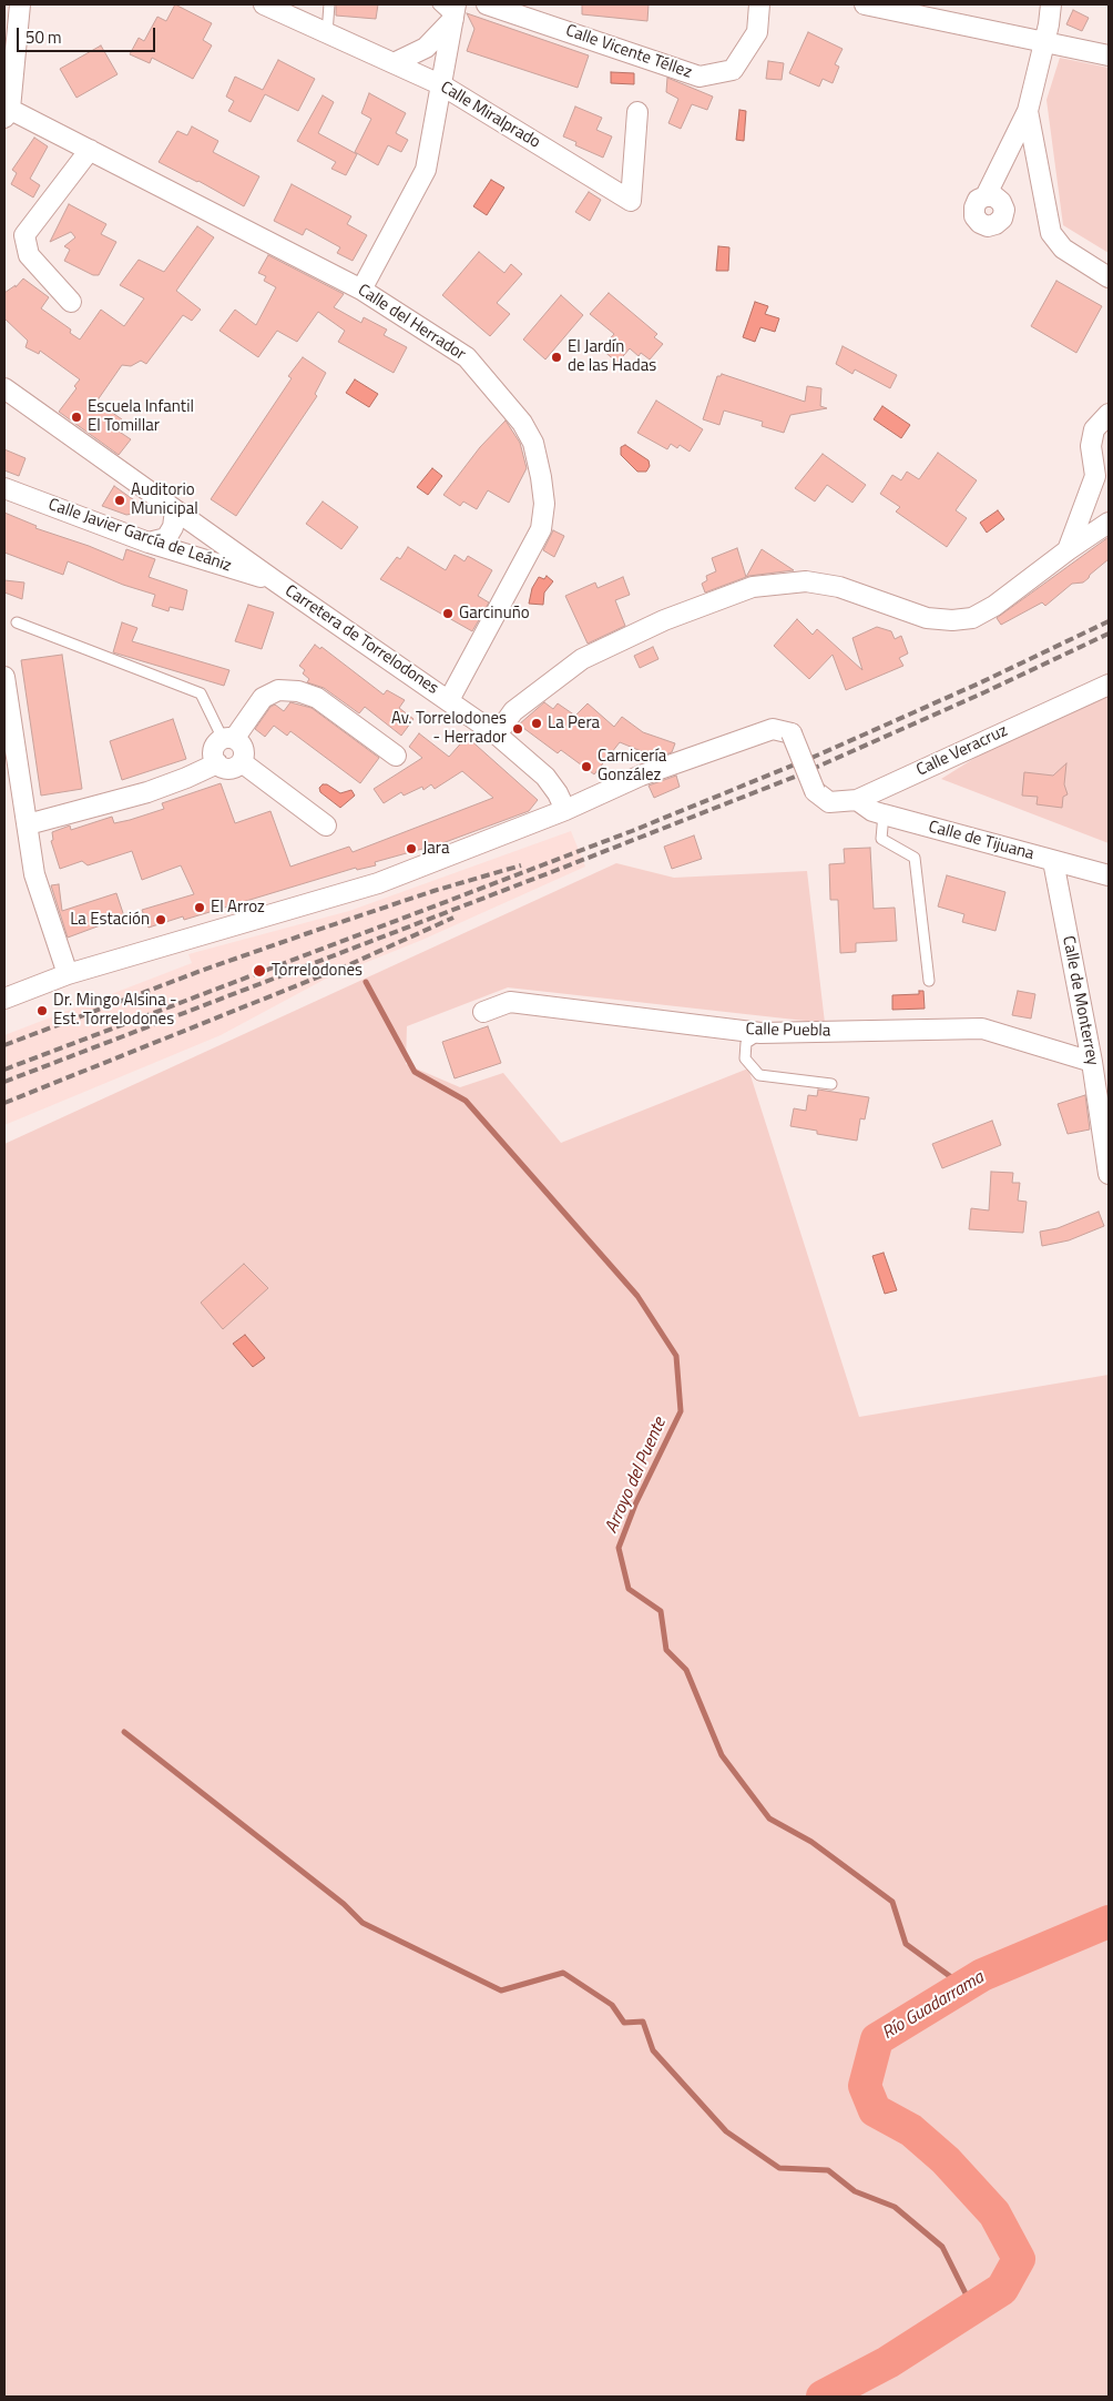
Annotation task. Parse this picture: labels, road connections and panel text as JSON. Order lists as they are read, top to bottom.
{
  "streets": {
    "street": [
      "Calle Vicente Téllez",
      "Calle Miralprado",
      "Calle del Herrador",
      "Calle Javier García de Leániz",
      "Carretera de Torrelodones",
      "Calle Veracruz",
      "Calle de Tijuana",
      "Calle de Monterrey",
      "Calle Puebla"
    ]
  },
  "crossings": [
    ["Calle del Herrador", "Carretera de Torrelodones"],
    ["Calle Javier García de Leániz", "Carretera de Torrelodones"],
    ["Carretera de Torrelodones", "Calle Veracruz"],
    ["Calle Veracruz", "Calle de Tijuana"],
    ["Calle de Tijuana", "Calle de Monterrey"],
    ["Calle de Monterrey", "Calle Puebla"]
  ],
  "water": ["Arroyo del Puente", "Río Guadarrama"],
  "places": [
    "El Jardín de las Hadas",
    "Escuela Infantil El Tomillar",
    "Auditorio Municipal",
    "Garcinuño",
    "La Pera",
    "Av. Torrelodones - Herrador",
    "Carnicería González",
    "Jara",
    "El Arroz",
    "La Estación",
    "Torrelodones",
    "Dr. Mingo Alsina - Est. Torrelodones"
  ],
  "scale_bar": "50 m"
}
